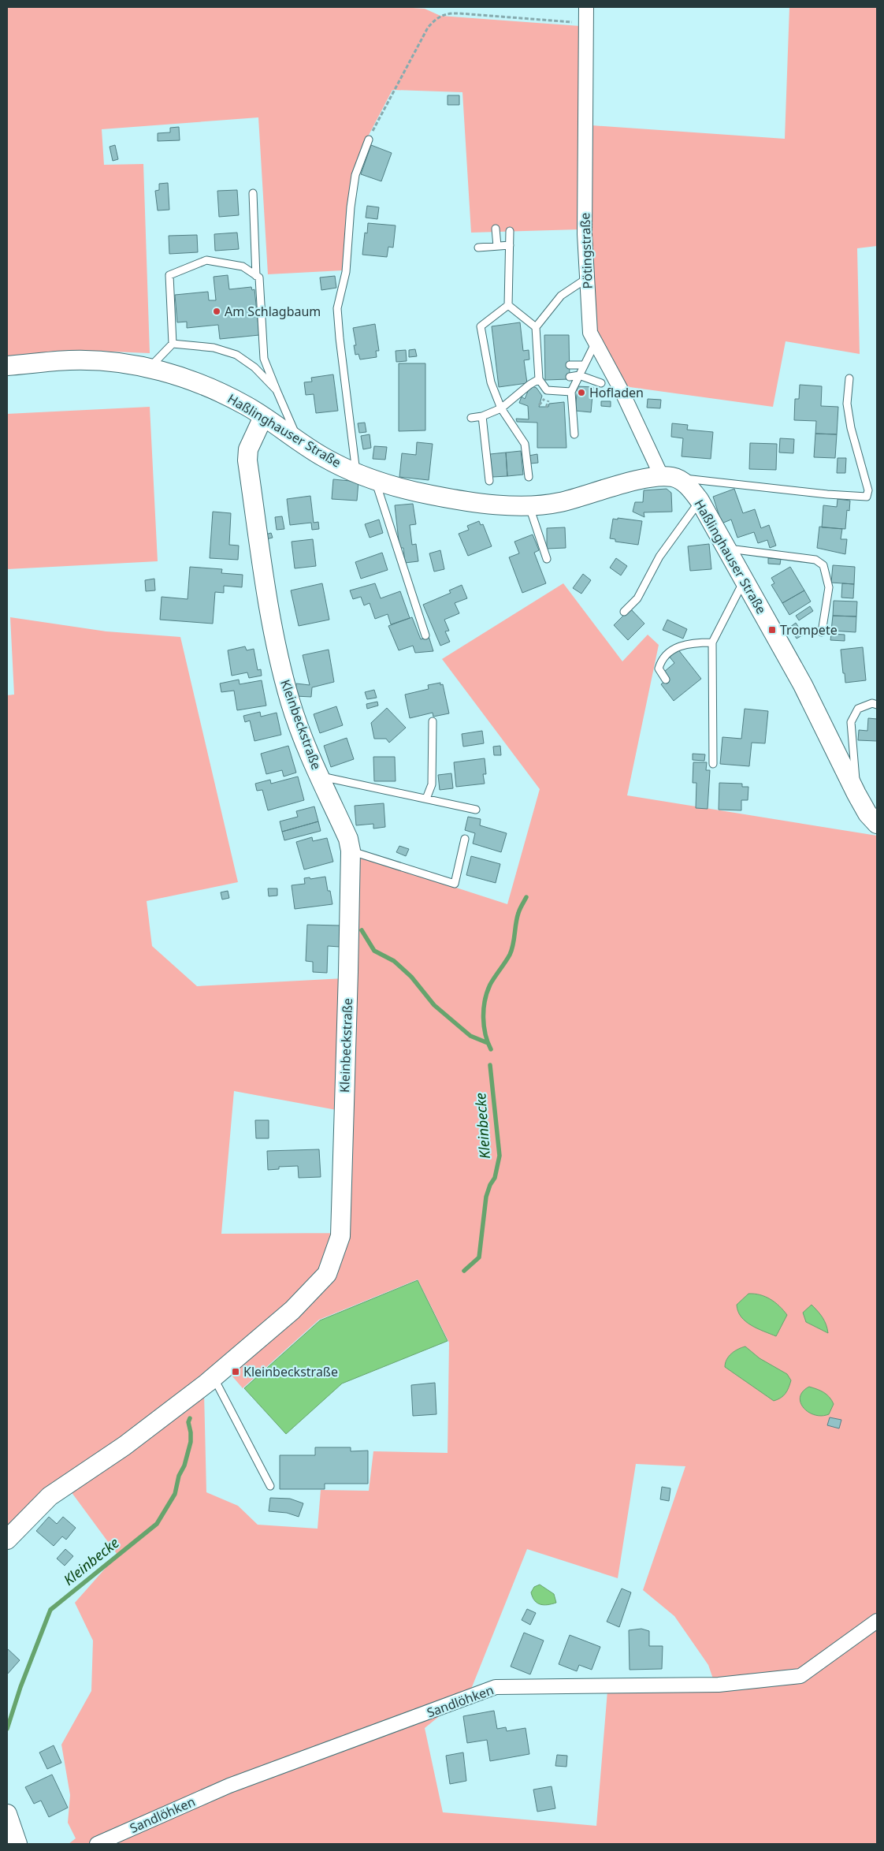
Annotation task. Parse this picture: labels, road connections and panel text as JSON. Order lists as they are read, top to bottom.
{
  "streets": {
    "street": [
      "Pötingstraße",
      "Haßlinghauser Straße",
      "Kleinbeckstraße",
      "Sandlöhken"
    ]
  },
  "crossings": [
    ["Pötingstraße", "Haßlinghauser Straße"],
    ["Haßlinghauser Straße", "Kleinbeckstraße"]
  ],
  "water": ["Kleinbecke"],
  "places": {
    "other": ["Am Schlagbaum", "Hofladen"],
    "transit": ["Trompete", "Kleinbeckstraße"]
  }
}
